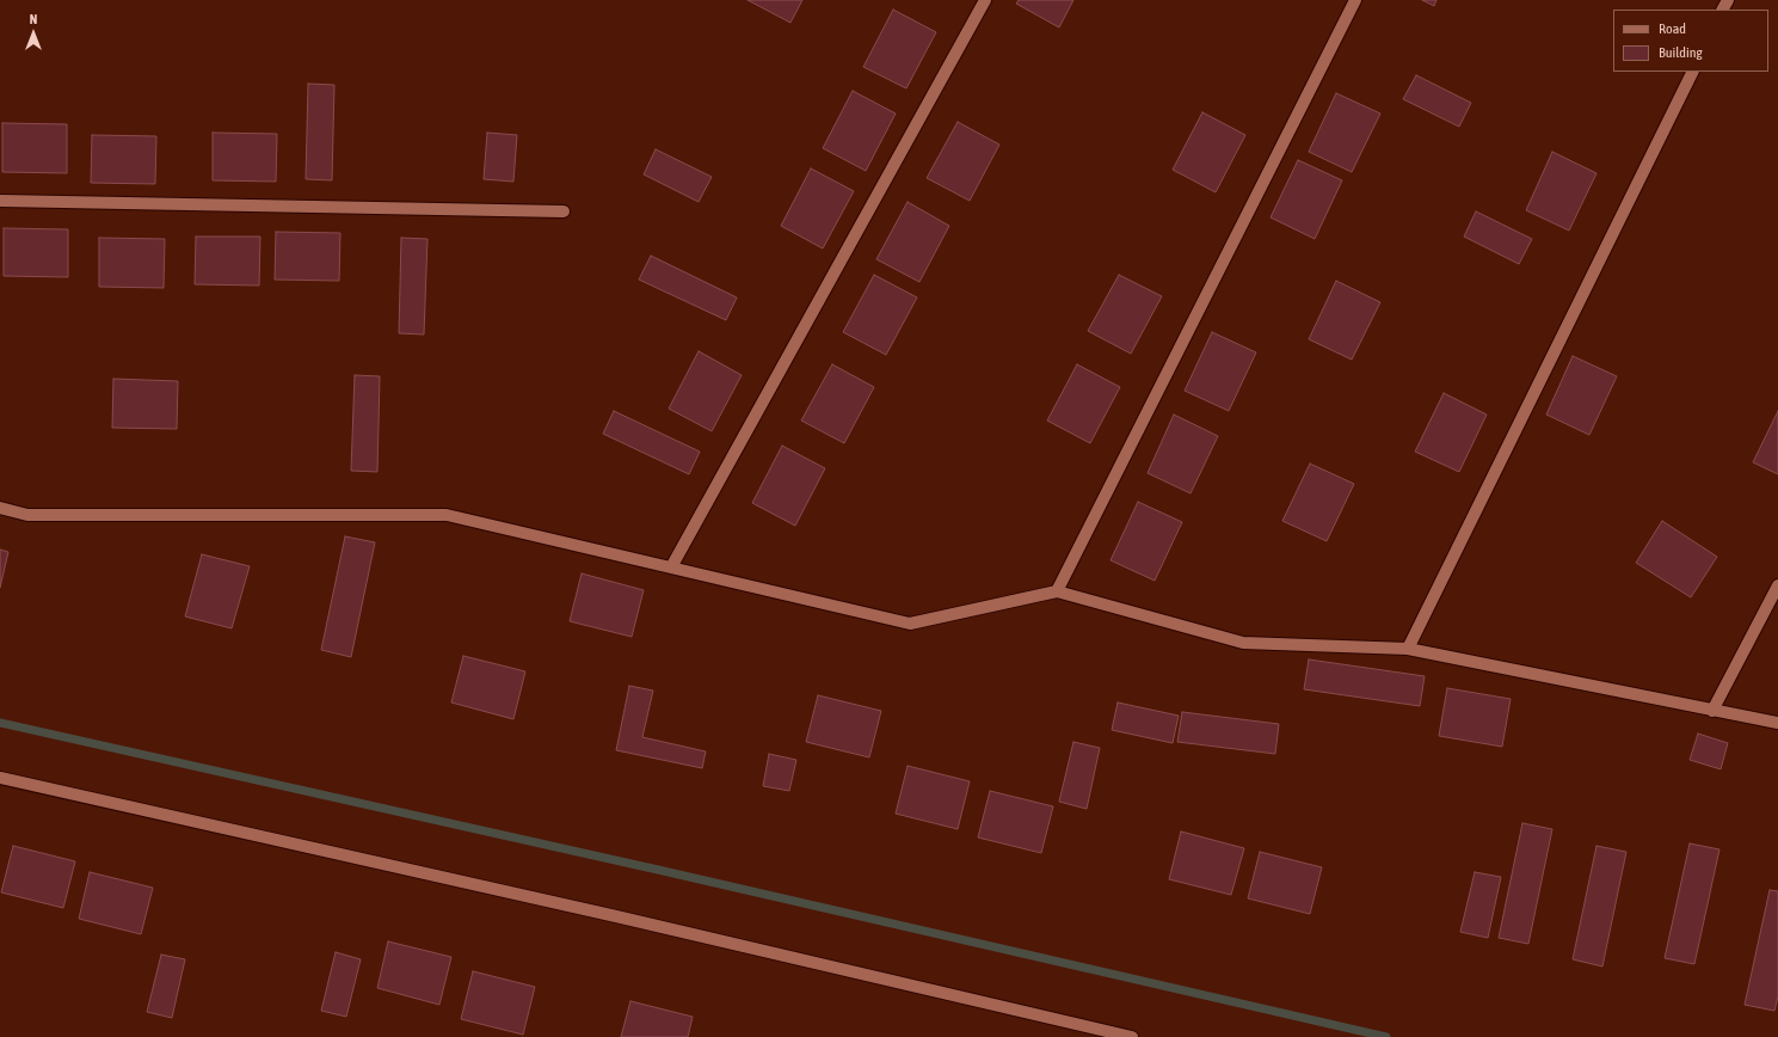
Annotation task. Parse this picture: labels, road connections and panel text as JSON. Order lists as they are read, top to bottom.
{
  "legend": ["Road", "Building"],
  "north": "top"
}
